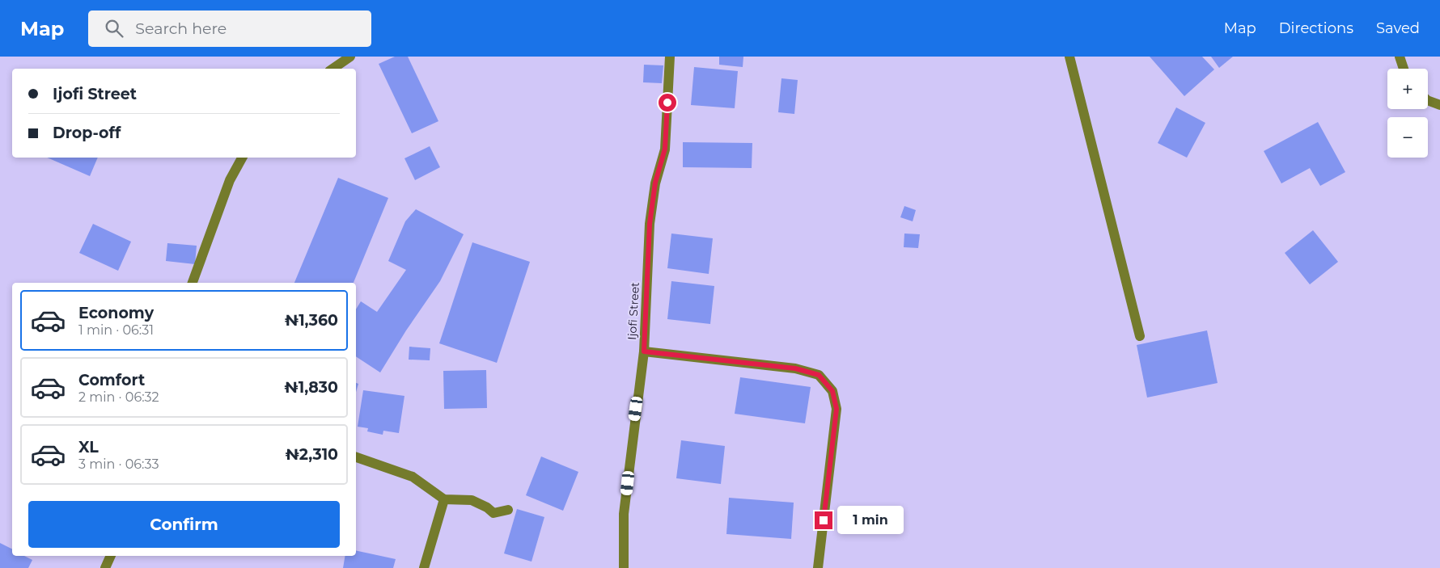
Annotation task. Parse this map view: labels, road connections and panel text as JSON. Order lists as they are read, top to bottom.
{
  "streets": {
    "street": ["Ijofi Street"]
  },
  "page": {
    "header": "Map",
    "search": "Search here",
    "nav": ["Map", "Directions", "Saved"],
    "map_buttons": ["+", "−"],
    "banner": ["Ijofi Street", "Drop-off"],
    "list": [
      {
        "name": "Economy",
        "note": "1 min · 06:31",
        "value": "₦1,360"
      },
      {
        "name": "Comfort",
        "note": "2 min · 06:32",
        "value": "₦1,830"
      },
      {
        "name": "XL",
        "note": "3 min · 06:33",
        "value": "₦2,310"
      }
    ],
    "buttons": "Confirm",
    "bubble": "1 min"
  }
}
